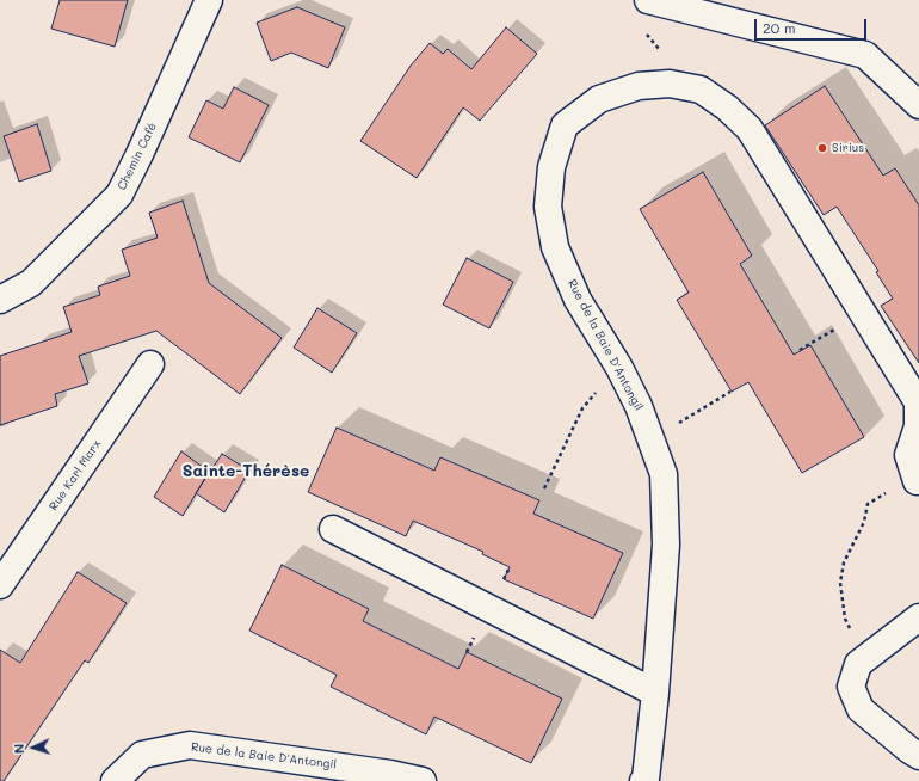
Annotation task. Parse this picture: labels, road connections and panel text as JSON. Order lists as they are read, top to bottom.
{
  "streets": {
    "street": ["Chemin Café", "Rue de la Baie D'Antongil", "Rue Karl Marx"]
  },
  "districts": ["Sainte-Thérèse"],
  "places": ["Sirius"],
  "scale_bar": "20 m",
  "north": "left"
}
